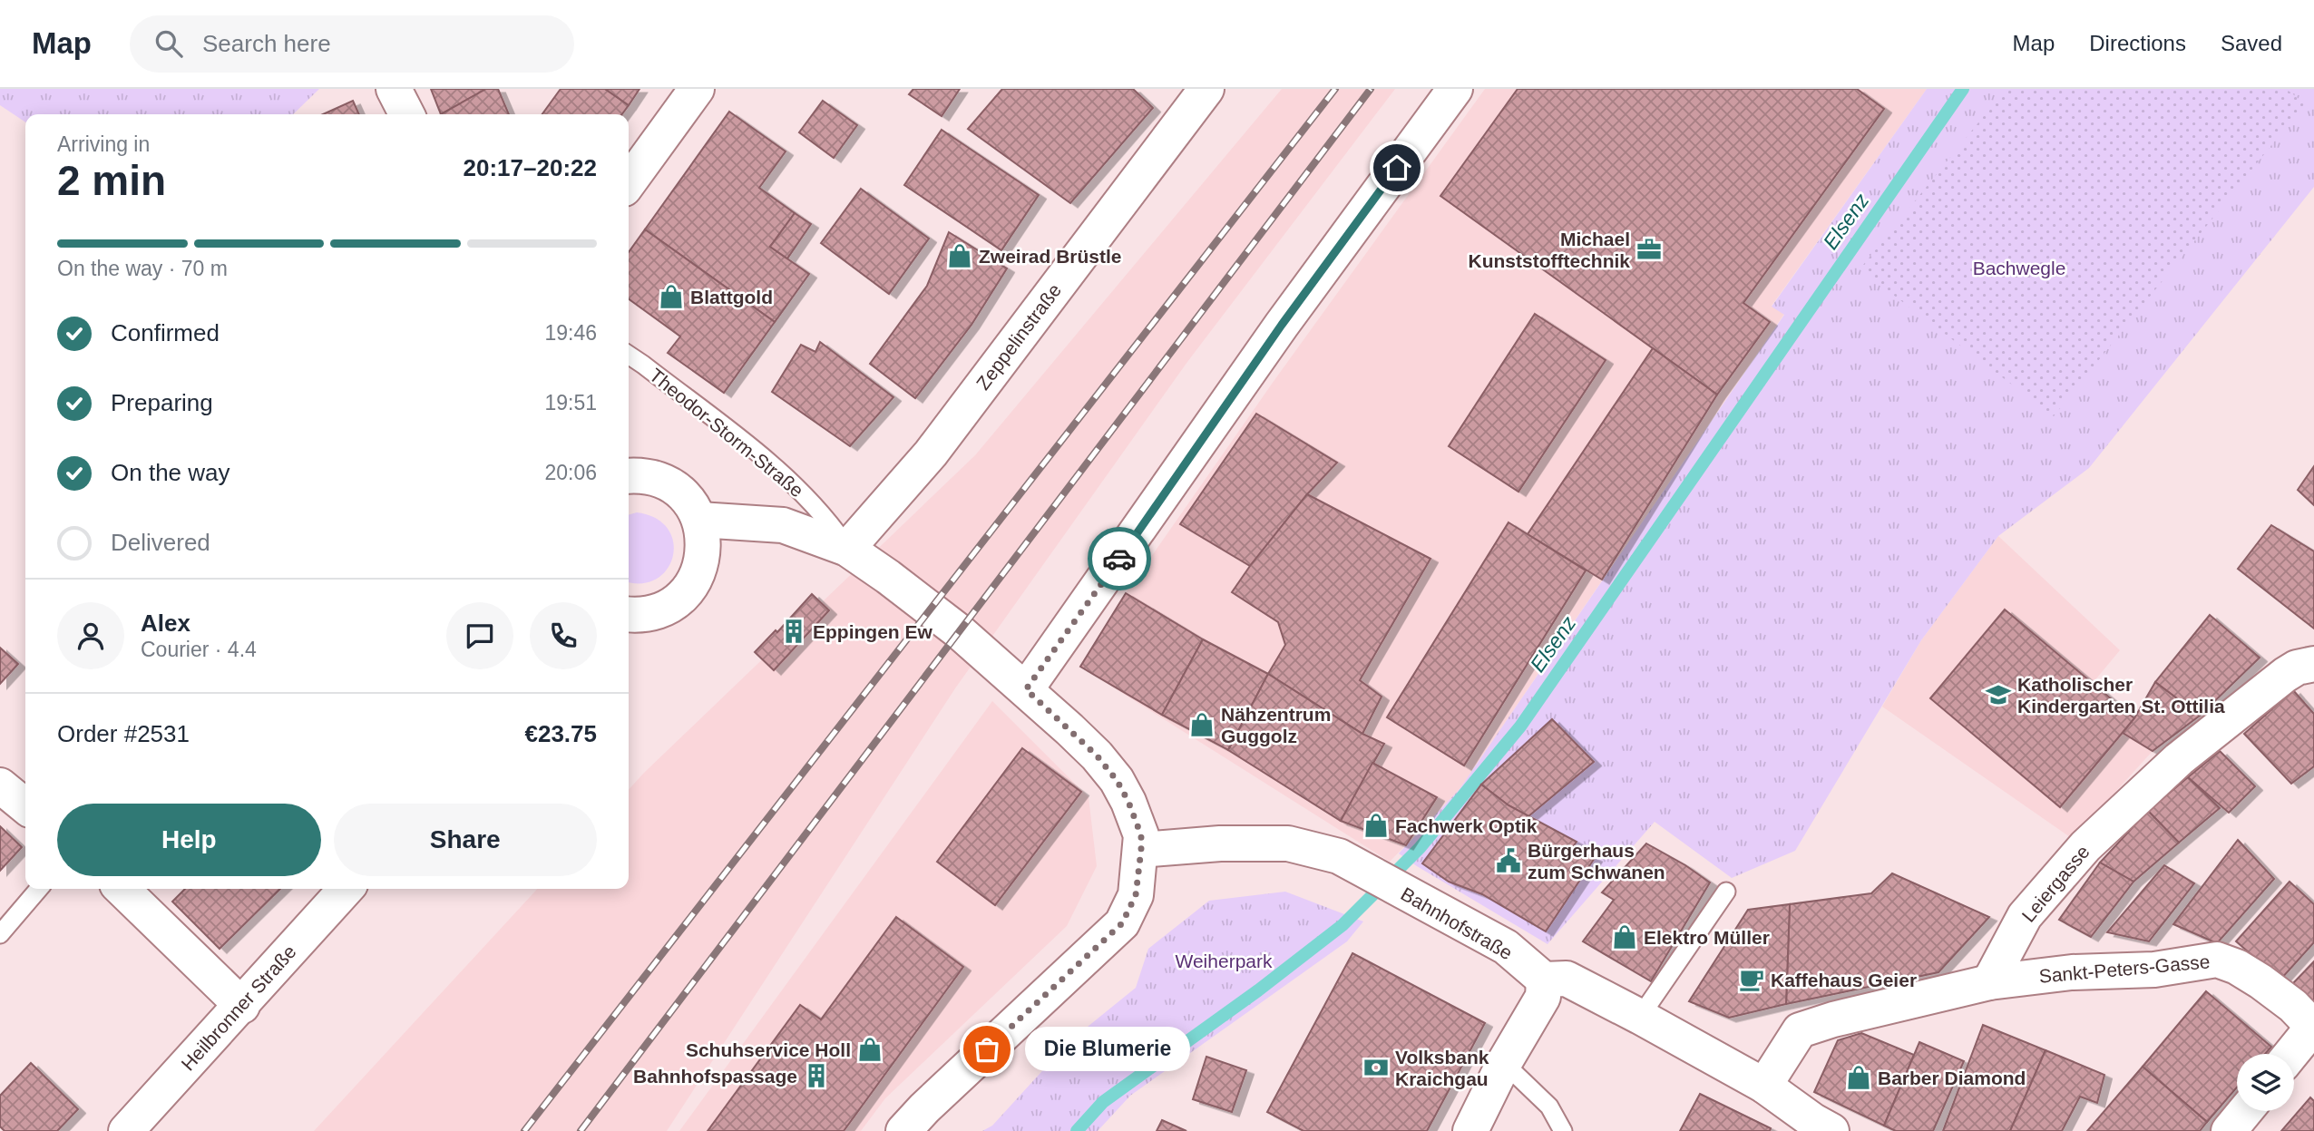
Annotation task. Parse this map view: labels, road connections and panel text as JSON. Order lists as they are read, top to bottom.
{
  "streets": {
    "street": [
      "Zeppelinstraße",
      "Theodor-Storm-Straße",
      "Leiergasse",
      "Bahnhofstraße",
      "Sankt-Peters-Gasse",
      "Heilbronner Straße"
    ]
  },
  "crossings": [
    ["Zeppelinstraße", "Theodor-Storm-Straße"],
    ["Leiergasse", "Sankt-Peters-Gasse"]
  ],
  "water": ["Elsenz"],
  "parks": ["Bachwegle", "Weiherpark"],
  "places": {
    "office": ["Michael Kunststofftechnik"],
    "shop": [
      "Zweirad Brüstle",
      "Blattgold",
      "Nähzentrum Guggolz",
      "Fachwerk Optik",
      "Elektro Müller",
      "Schuhservice Holl",
      "Barber Diamond"
    ],
    "building": ["Eppingen Ew", "Bahnhofspassage"],
    "school or university": ["Katholischer Kindergarten St. Ottilia"],
    "public building": ["Bürgerhaus zum Schwanen"],
    "cafe": ["Kaffehaus Geier"],
    "other": ["Die Blumerie"],
    "bank": ["Volksbank Kraichgau"]
  },
  "page": {
    "header": "Map",
    "search": "Search here",
    "nav": ["Map", "Directions", "Saved"],
    "heading": ["2 min", "Arriving in", "20:17–20:22"],
    "panel": [
      "Alex",
      "Courier · 4.4",
      "Order #2531",
      "€23.75"
    ],
    "bar": "On the way · 70 m",
    "list": [
      ["Confirmed", "19:46"],
      ["Preparing", "19:51"],
      ["On the way", "20:06"],
      "Delivered"
    ],
    "buttons": ["Help", "Share"],
    "bubble": "Die Blumerie"
  }
}
